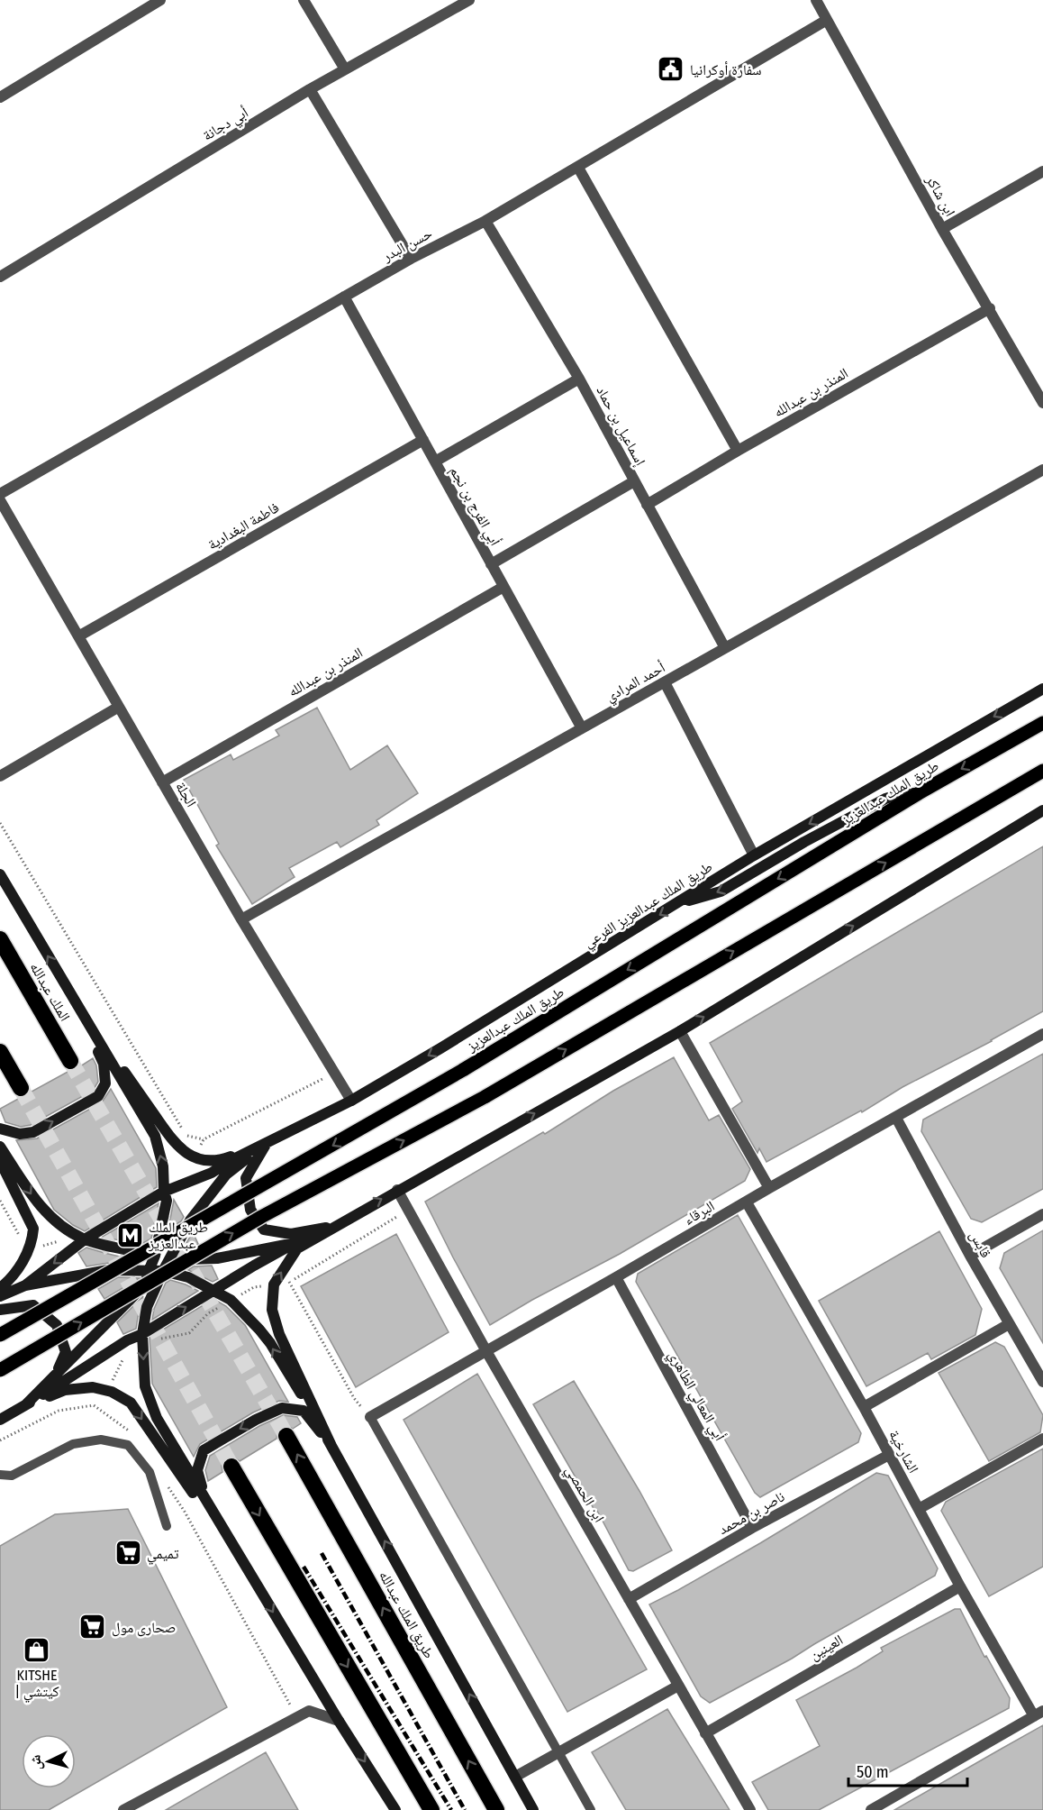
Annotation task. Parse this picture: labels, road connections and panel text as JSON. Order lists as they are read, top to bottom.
{
  "streets": {
    "highway": ["الملك عبدالله", "طريق الملك عبدالله"],
    "main road": ["طريق الملك عبدالعزيز", "طريق الملك عبدالعزيز الفرعي"],
    "street": [
      "أبي دجانة",
      "ابن شاكر",
      "حسن البدر",
      "المنذر بن عبدالله",
      "إسماعيل بن حماد",
      "أبي الفرج بن نجم",
      "فاطمة البغدادية",
      "أحمد المرادي",
      "الجلة",
      "البرقاء",
      "قابس",
      "أبي المعالي الطاهري",
      "الشارخية",
      "ابن الحمصي",
      "ناصر بن محمد",
      "العينين"
    ]
  },
  "crossings": [
    ["ابن شاكر", "حسن البدر"],
    ["ابن شاكر", "المنذر بن عبدالله"],
    ["حسن البدر", "إسماعيل بن حماد"],
    ["حسن البدر", "أبي الفرج بن نجم"],
    ["المنذر بن عبدالله", "إسماعيل بن حماد"],
    ["المنذر بن عبدالله", "أبي الفرج بن نجم"],
    ["المنذر بن عبدالله", "الجلة"],
    ["إسماعيل بن حماد", "أحمد المرادي"],
    ["أبي الفرج بن نجم", "فاطمة البغدادية"],
    ["أبي الفرج بن نجم", "أحمد المرادي"],
    ["فاطمة البغدادية", "الجلة"],
    ["أحمد المرادي", "الجلة"],
    ["الجلة", "طريق الملك عبدالعزيز الفرعي"],
    ["البرقاء", "قابس"],
    ["البرقاء", "أبي المعالي الطاهري"],
    ["البرقاء", "الشارخية"],
    ["البرقاء", "ابن الحمصي"],
    ["أبي المعالي الطاهري", "ناصر بن محمد"],
    ["الشارخية", "ناصر بن محمد"],
    ["الشارخية", "العينين"],
    ["ابن الحمصي", "ناصر بن محمد"],
    ["ابن الحمصي", "العينين"]
  ],
  "places": {
    "public building": ["سفارة أوكرانيا"],
    "metro station": ["طريق الملك عبدالعزيز"],
    "supermarket": ["تمیمي", "صحارى مول"],
    "shop": ["KITSHE | كيتشي"]
  },
  "scale_bar": "50 m",
  "north": "left"
}
